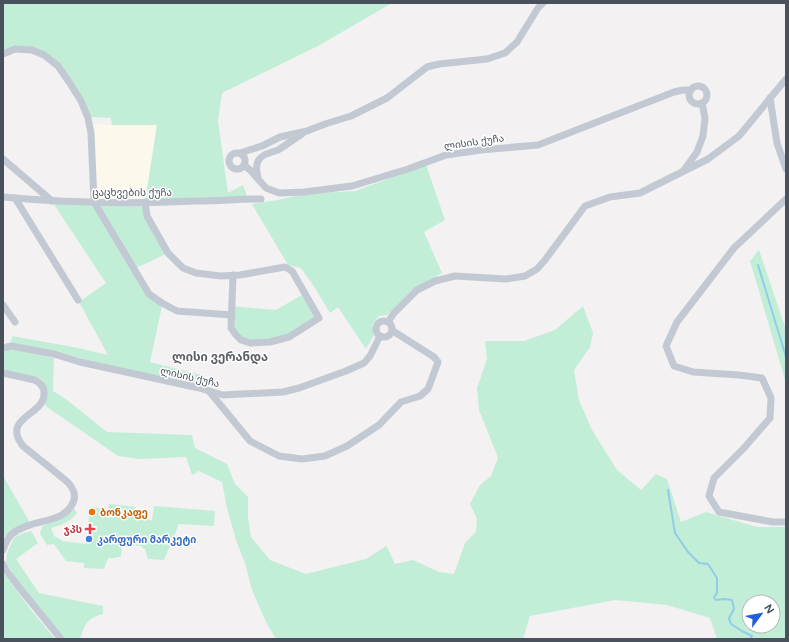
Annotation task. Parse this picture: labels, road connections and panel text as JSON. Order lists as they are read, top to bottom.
{
  "streets": {
    "street": ["ლისის ქუჩა", "ცაცხვების ქუჩა"]
  },
  "districts": ["ლისი ვერანდა"],
  "places": {
    "other": ["ბონკაფე", "კარფური მარკეტი"],
    "health": ["ჯპს"]
  },
  "north": "top right"
}
